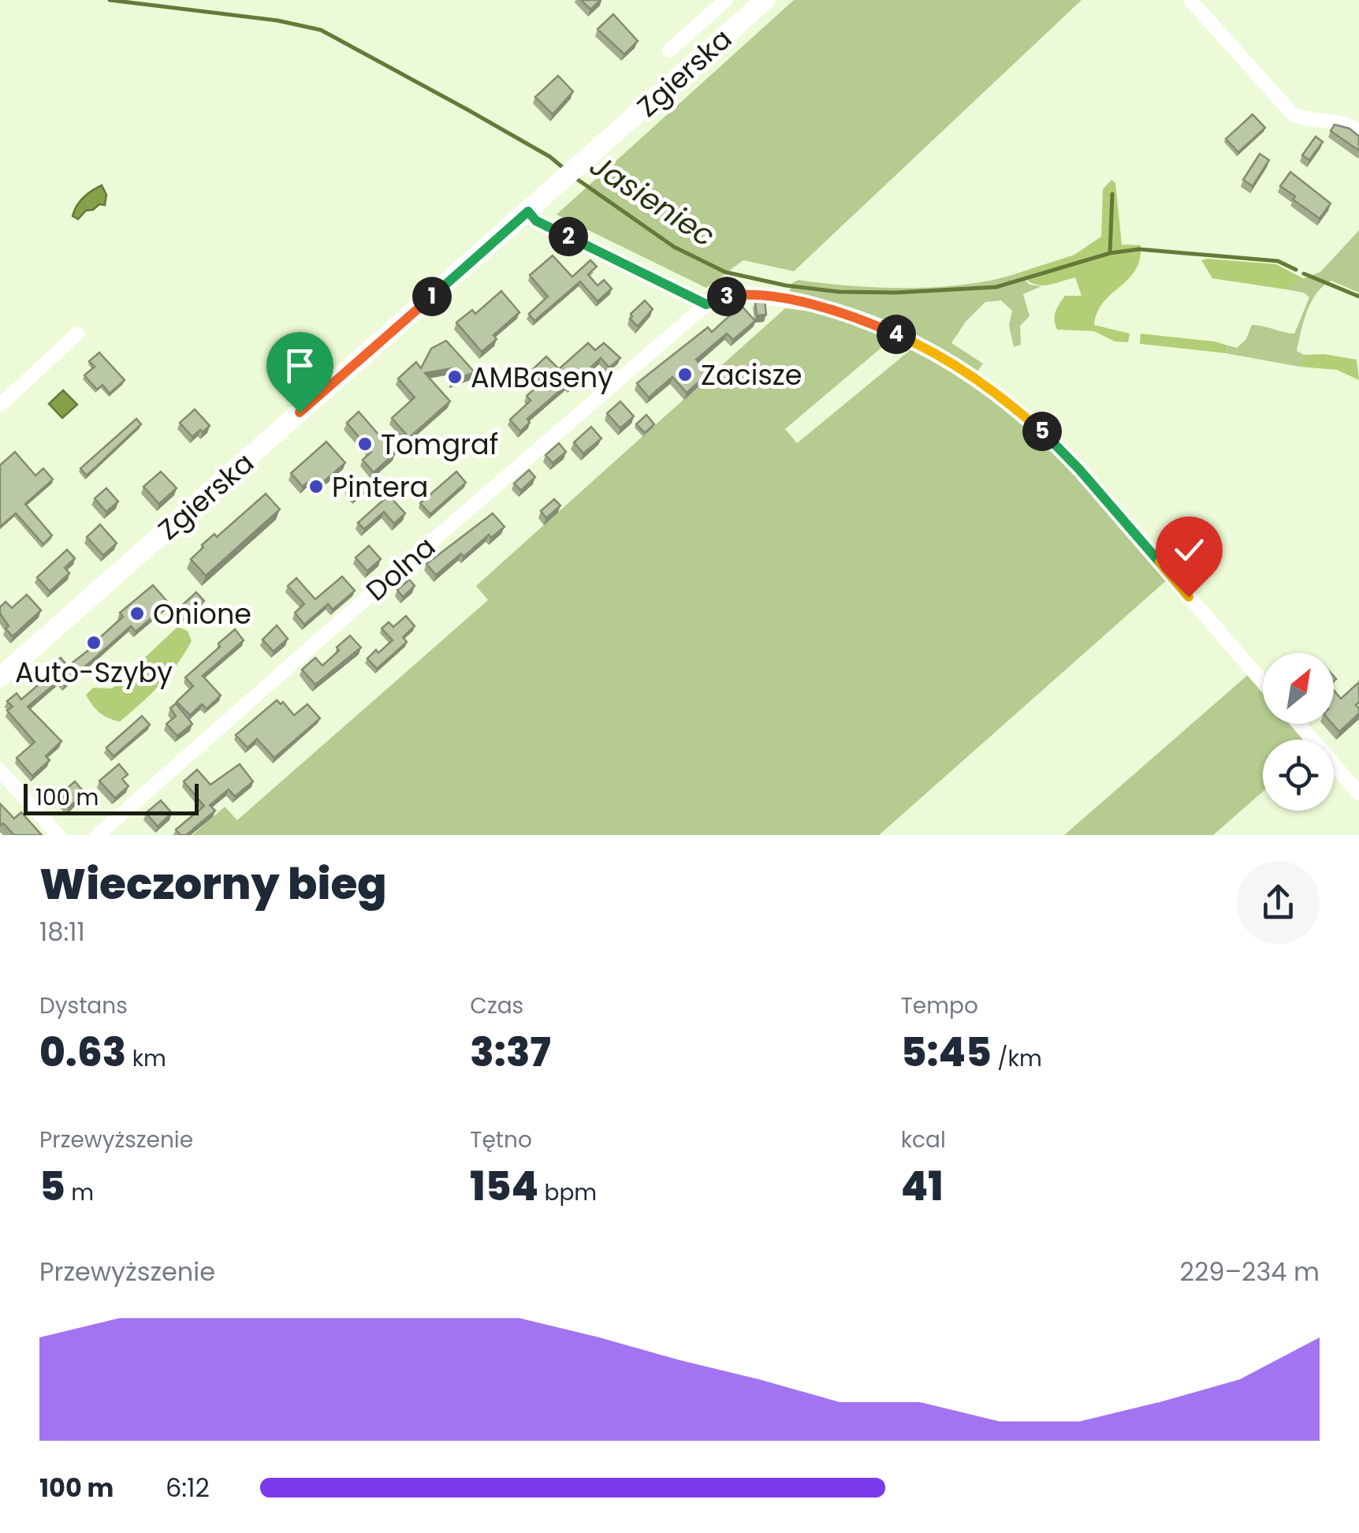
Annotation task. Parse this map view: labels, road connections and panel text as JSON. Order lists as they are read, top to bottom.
{
  "streets": {
    "main road": ["Zgierska"],
    "street": ["Dolna"]
  },
  "water": ["Jasieniec"],
  "places": [
    "Zacisze",
    "AMBaseny",
    "Tomgraf",
    "Pintera",
    "Onione",
    "Auto-Szyby"
  ],
  "scale_bar": "100 m",
  "north": "top right",
  "page": {
    "pins": [
      "2",
      "1",
      "3",
      "4",
      "5"
    ],
    "scale": "100 m",
    "heading": ["Wieczorny bieg", "18:11"],
    "stats": [
      ["Dystans", "0.63 km"],
      ["Czas", "3:37"],
      ["Tempo", "5:45 /km"],
      ["Przewyższenie", "5 m"],
      ["Tętno", "154 bpm"],
      ["kcal", "41"]
    ],
    "chart": ["Przewyższenie", "229–234 m"],
    "list": [
      {
        "name": "100 m",
        "note": "6:12"
      }
    ]
  }
}
